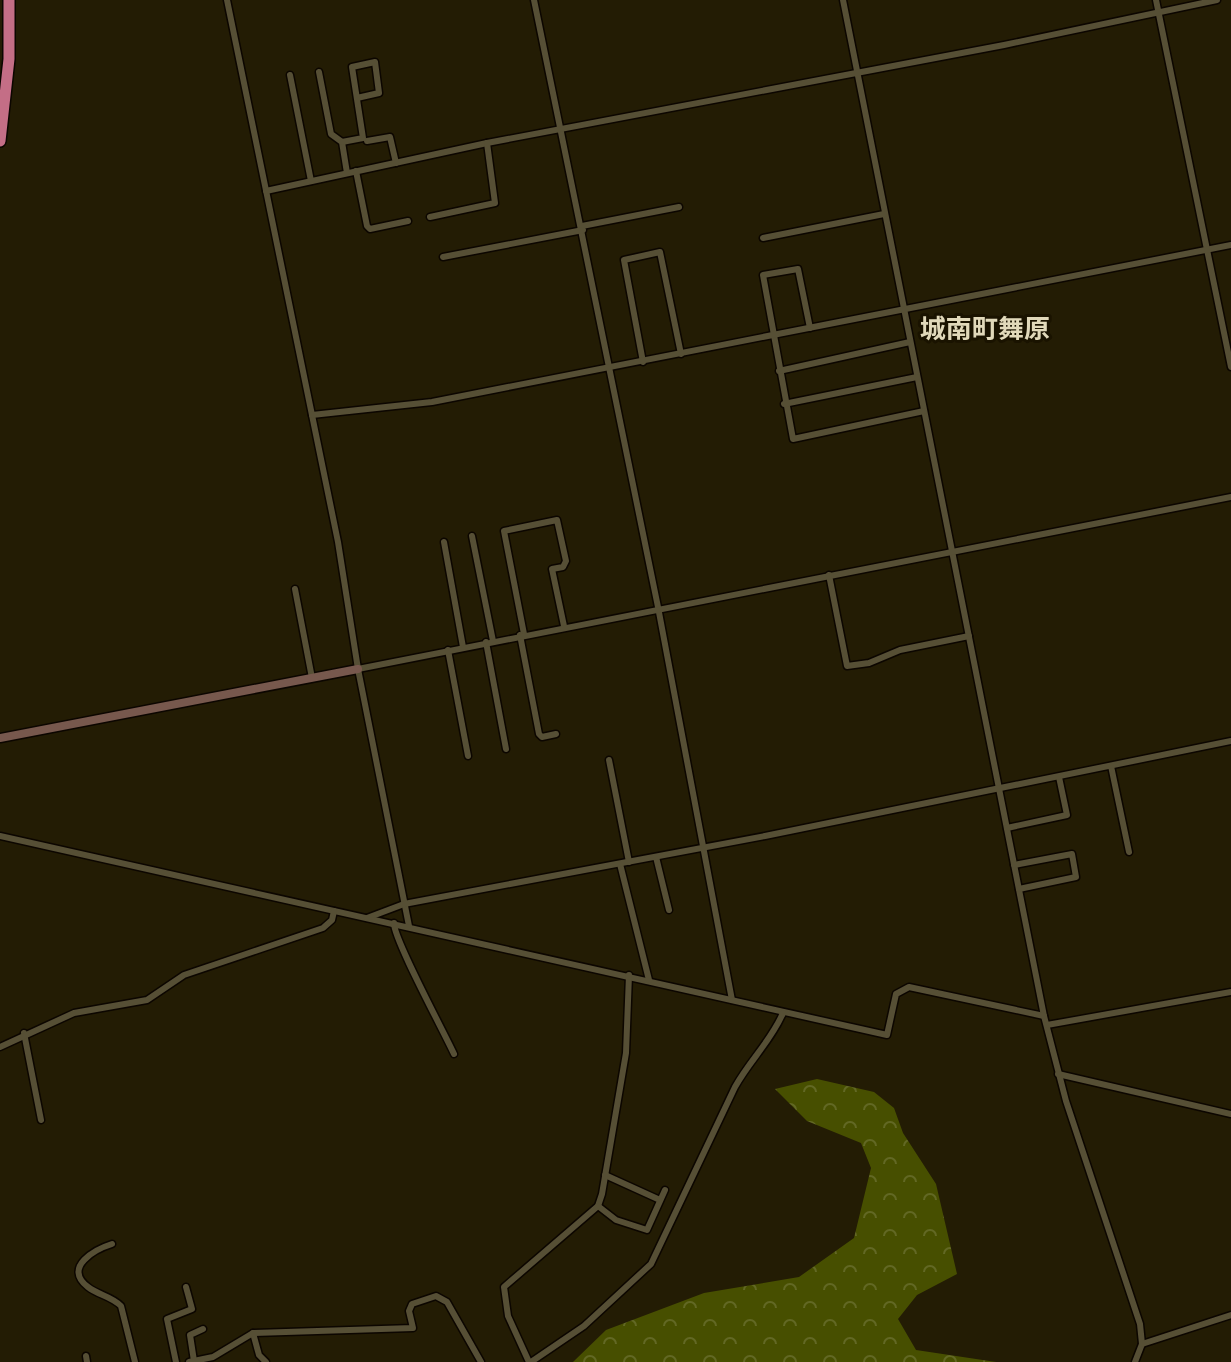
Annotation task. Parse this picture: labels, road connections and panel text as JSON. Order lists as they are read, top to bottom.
{
  "districts": ["城南町舞原"]
}
